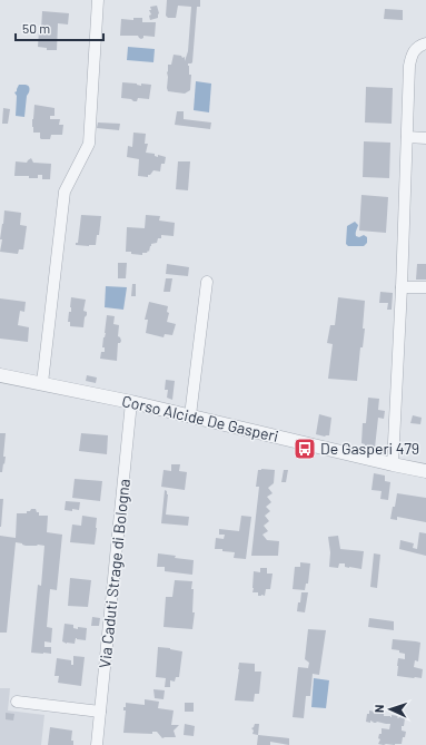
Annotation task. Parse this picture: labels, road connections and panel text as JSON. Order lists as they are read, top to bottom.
{
  "streets": {
    "street": ["Corso Alcide De Gasperi", "Via Caduti Strage di Bologna"]
  },
  "crossings": [
    ["Corso Alcide De Gasperi", "Via Caduti Strage di Bologna"]
  ],
  "places": {
    "bus stop": ["De Gasperi 479"]
  },
  "scale_bar": "50 m",
  "north": "left"
}
